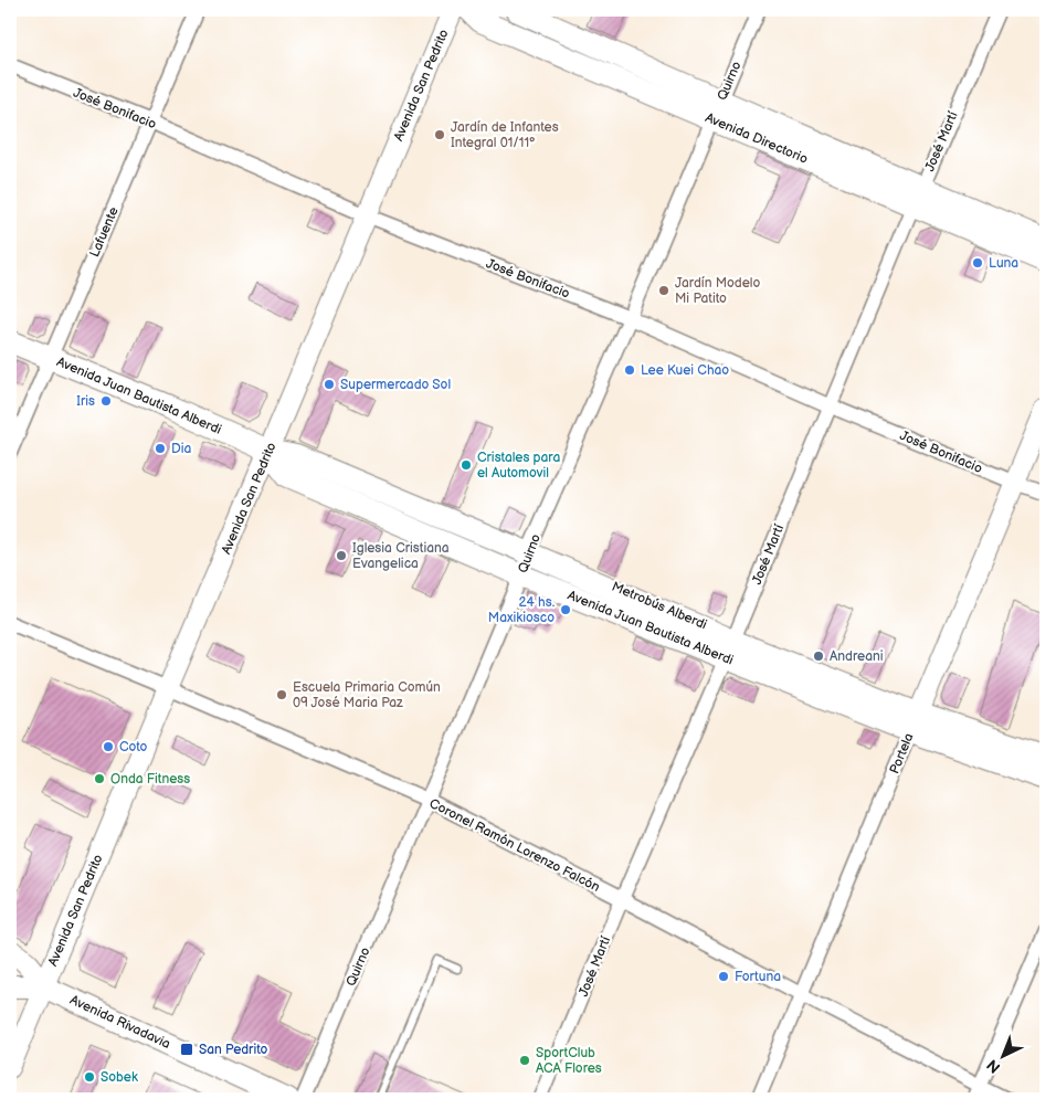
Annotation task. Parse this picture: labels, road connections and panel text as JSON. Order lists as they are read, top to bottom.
{
  "streets": {
    "main road": [
      "Avenida San Pedrito",
      "Avenida Directorio",
      "Avenida Juan Bautista Alberdi",
      "Portela",
      "Avenida Rivadavia"
    ],
    "street": [
      "Quirno",
      "José Bonifacio",
      "José Martí",
      "Lafuente",
      "Coronel Ramón Lorenzo Falcón"
    ]
  },
  "crossings": [
    ["Quirno", "José Bonifacio"],
    ["Quirno", "Avenida Directorio"],
    ["Quirno", "Avenida Juan Bautista Alberdi"],
    ["Quirno", "Coronel Ramón Lorenzo Falcón"],
    ["Avenida San Pedrito", "José Bonifacio"],
    ["Avenida San Pedrito", "Avenida Juan Bautista Alberdi"],
    ["Avenida San Pedrito", "Coronel Ramón Lorenzo Falcón"],
    ["Avenida San Pedrito", "Avenida Rivadavia"],
    ["José Bonifacio", "José Martí"],
    ["José Bonifacio", "Lafuente"],
    ["José Bonifacio", "Portela"],
    ["Avenida Directorio", "José Martí"],
    ["José Martí", "Avenida Juan Bautista Alberdi"],
    ["José Martí", "Coronel Ramón Lorenzo Falcón"],
    ["Lafuente", "Avenida Juan Bautista Alberdi"],
    ["Avenida Juan Bautista Alberdi", "Portela"],
    ["Portela", "Coronel Ramón Lorenzo Falcón"]
  ],
  "places": {
    "other": [
      "Jardín de Infantes Integral 01/11°",
      "Luna",
      "Jardín Modelo Mi Patito",
      "Lee Kuei Chao",
      "Supermercado Sol",
      "Iris",
      "Dia",
      "Cristales para el Automovil",
      "Iglesia Cristiana Evangelica",
      "24 hs. Maxikiosco",
      "Andreani",
      "Escuela Primaria Común 09 José Maria Paz",
      "Coto",
      "Onda Fitness",
      "Fortuna",
      "SportClub ACA Flores",
      "Sobek"
    ],
    "transit": ["San Pedrito"]
  },
  "north": "bottom left"
}
